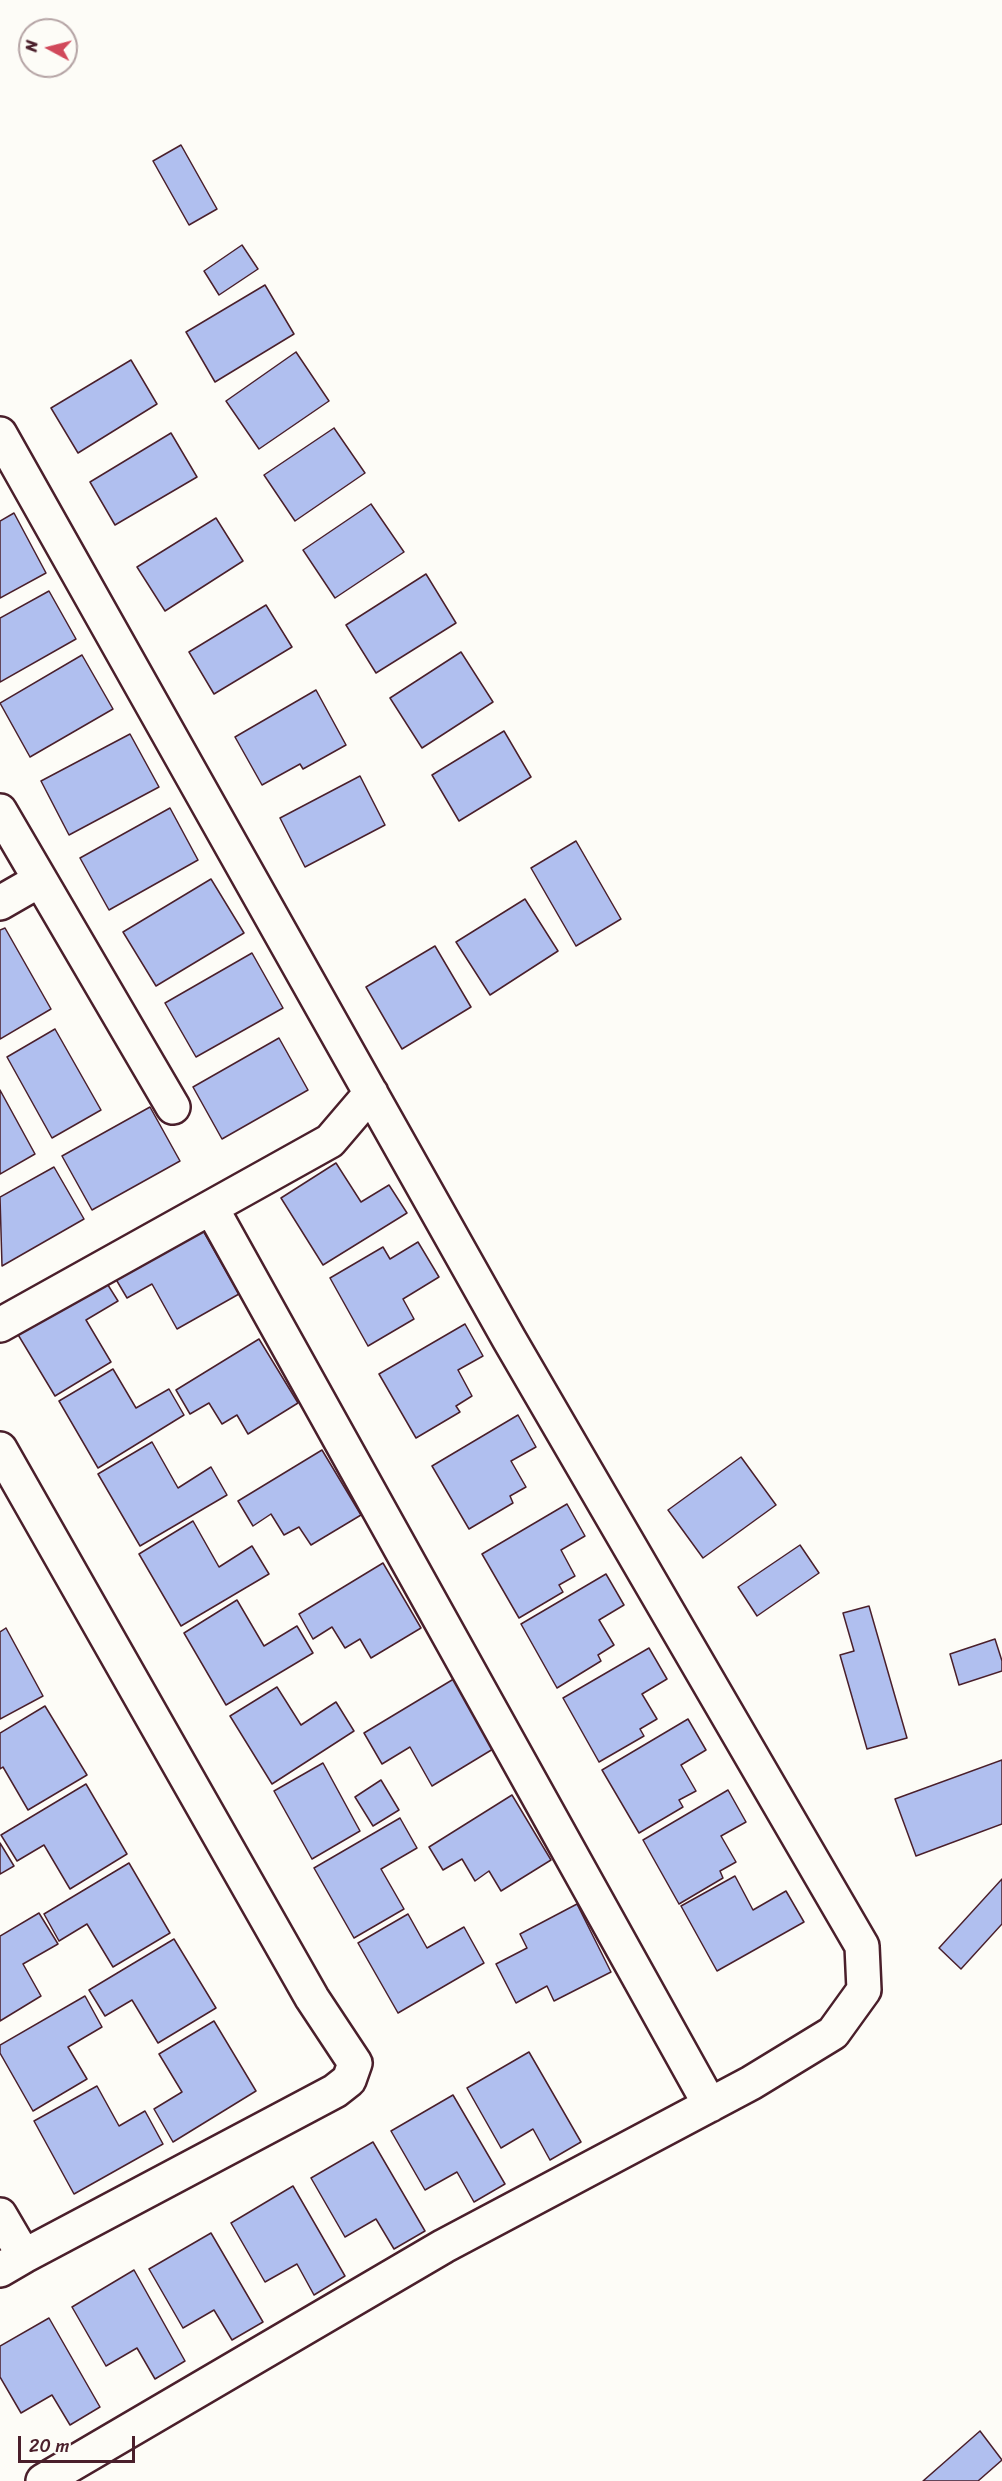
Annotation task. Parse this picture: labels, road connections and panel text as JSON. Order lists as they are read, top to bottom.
{
  "scale_bar": "20 m",
  "north": "left"
}
